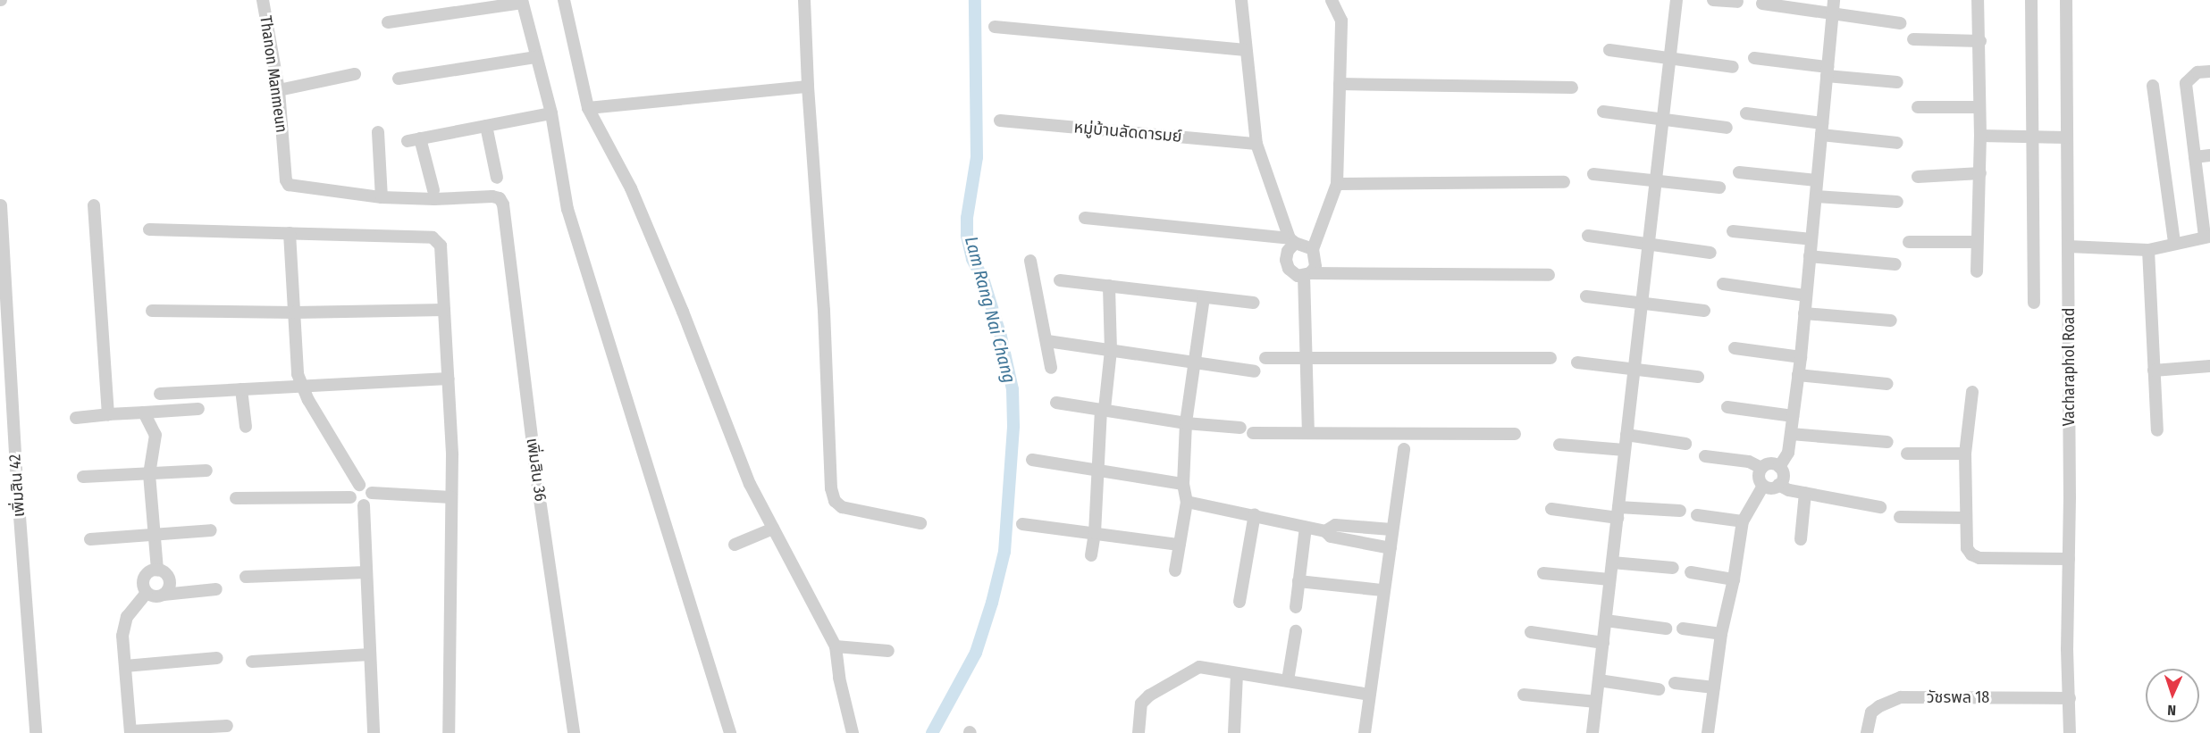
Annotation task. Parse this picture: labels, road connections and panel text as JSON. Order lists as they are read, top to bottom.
{
  "streets": {
    "street": [
      "Thanon Manmeun",
      "หมู่บ้านลัดดารมย์",
      "Vacharaphol Road",
      "เพิ่มสิน 36",
      "เพิ่มสิน 42",
      "วัชรพล 18"
    ]
  },
  "crossings": [
    ["Thanon Manmeun", "เพิ่มสิน 36"],
    ["Vacharaphol Road", "วัชรพล 18"]
  ],
  "water": ["Lam Rang Nai Chang"],
  "north": "bottom"
}
